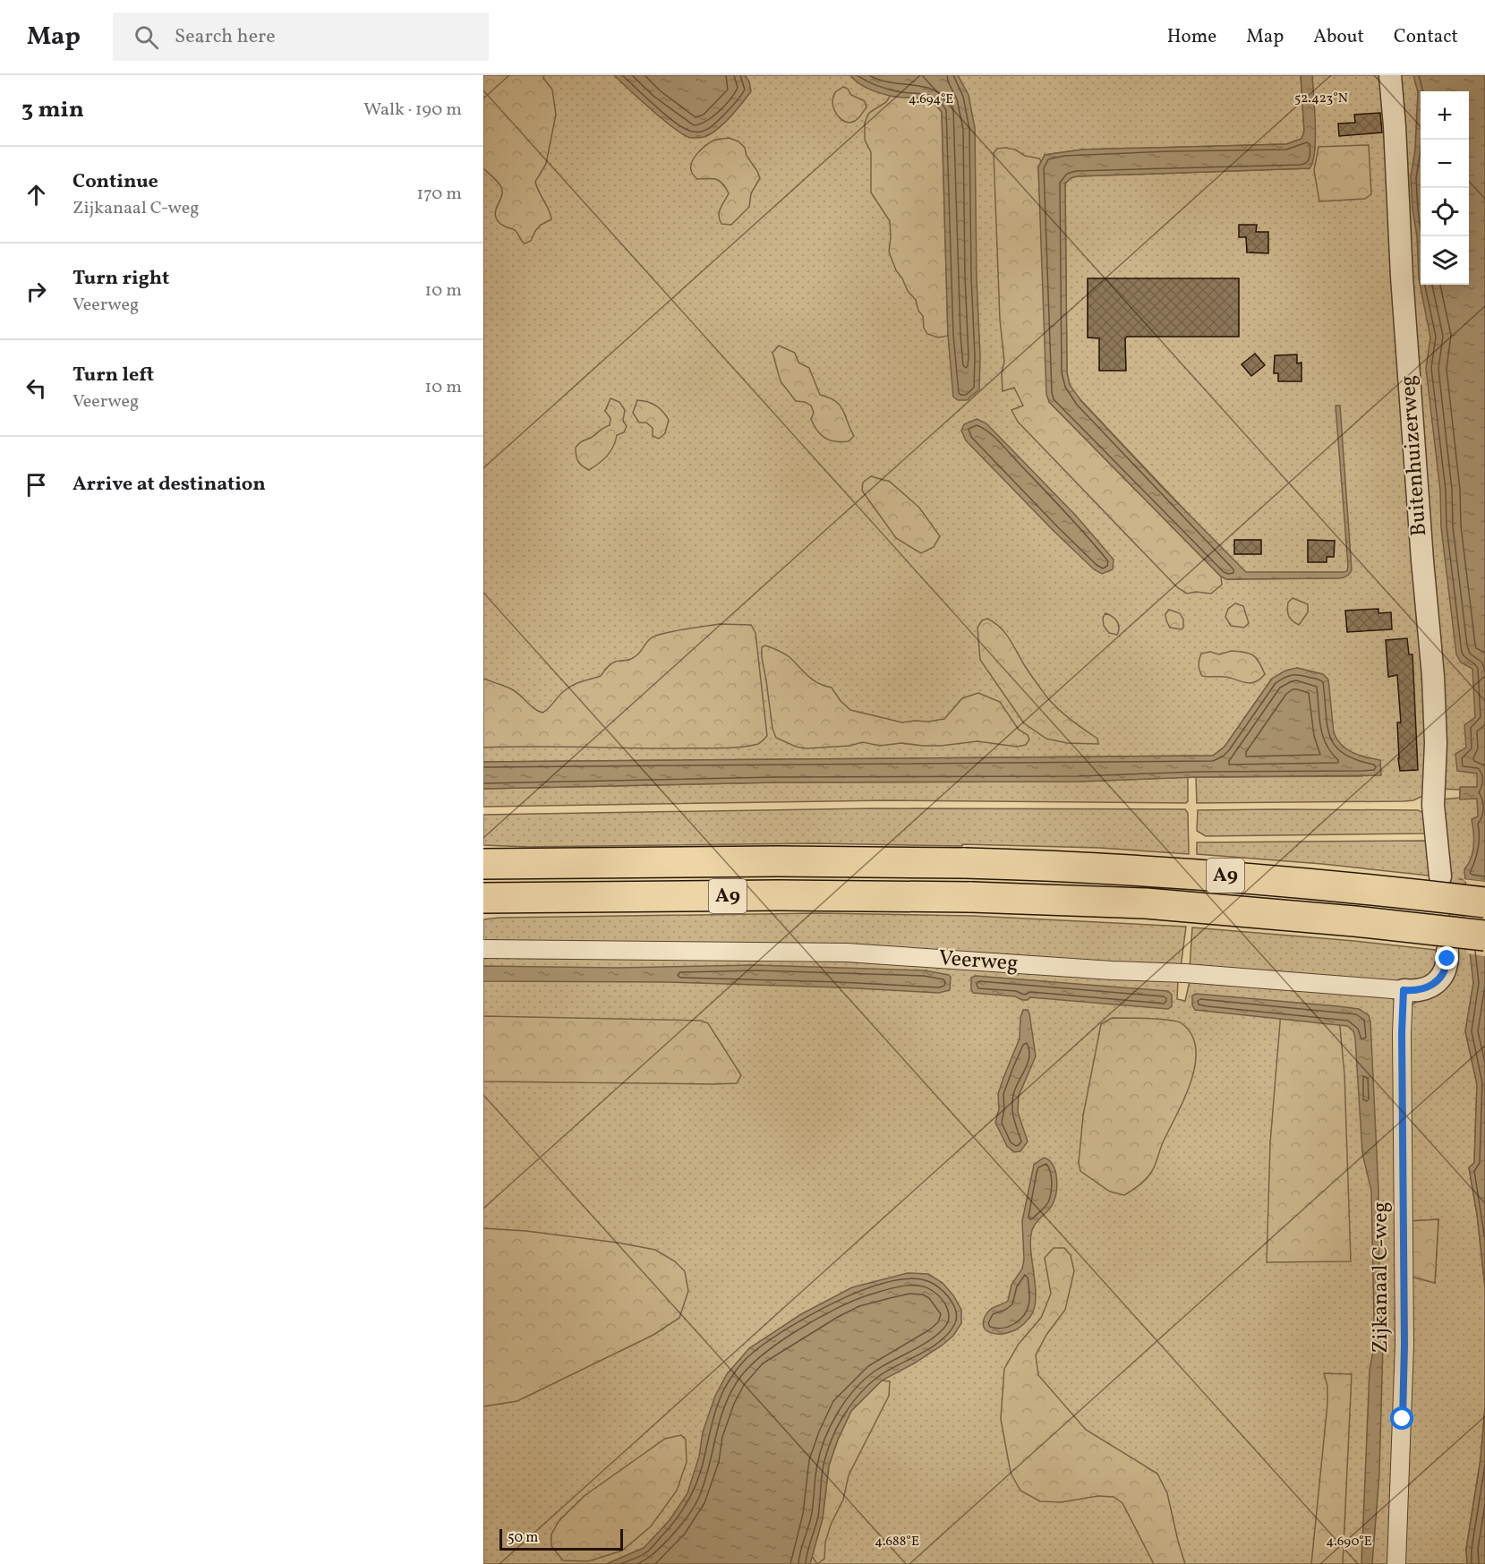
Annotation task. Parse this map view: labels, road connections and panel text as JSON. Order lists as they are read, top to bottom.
{
  "streets": {
    "highway": ["A9"],
    "street": ["Buitenhuizerweg", "Veerweg", "Zijkanaal C-weg"]
  },
  "crossings": [
    ["Veerweg", "Zijkanaal C-weg"]
  ],
  "scale_bar": "50 m",
  "page": {
    "header": "Map",
    "search": "Search here",
    "nav": [
      "Home",
      "Map",
      "About",
      "Contact"
    ],
    "heading": ["3 min", "Walk · 190 m"],
    "map_buttons": ["+", "−"],
    "list": [
      ["Continue", "Zijkanaal C-weg", "170 m"],
      ["Turn right", "Veerweg", "10 m"],
      ["Turn left", "Veerweg", "10 m"],
      "Arrive at destination"
    ],
    "scale": "50 m"
  },
  "coordinates": [
    "52.423°N",
    "4.694°E",
    "4.688°E",
    "4.690°E"
  ]
}
